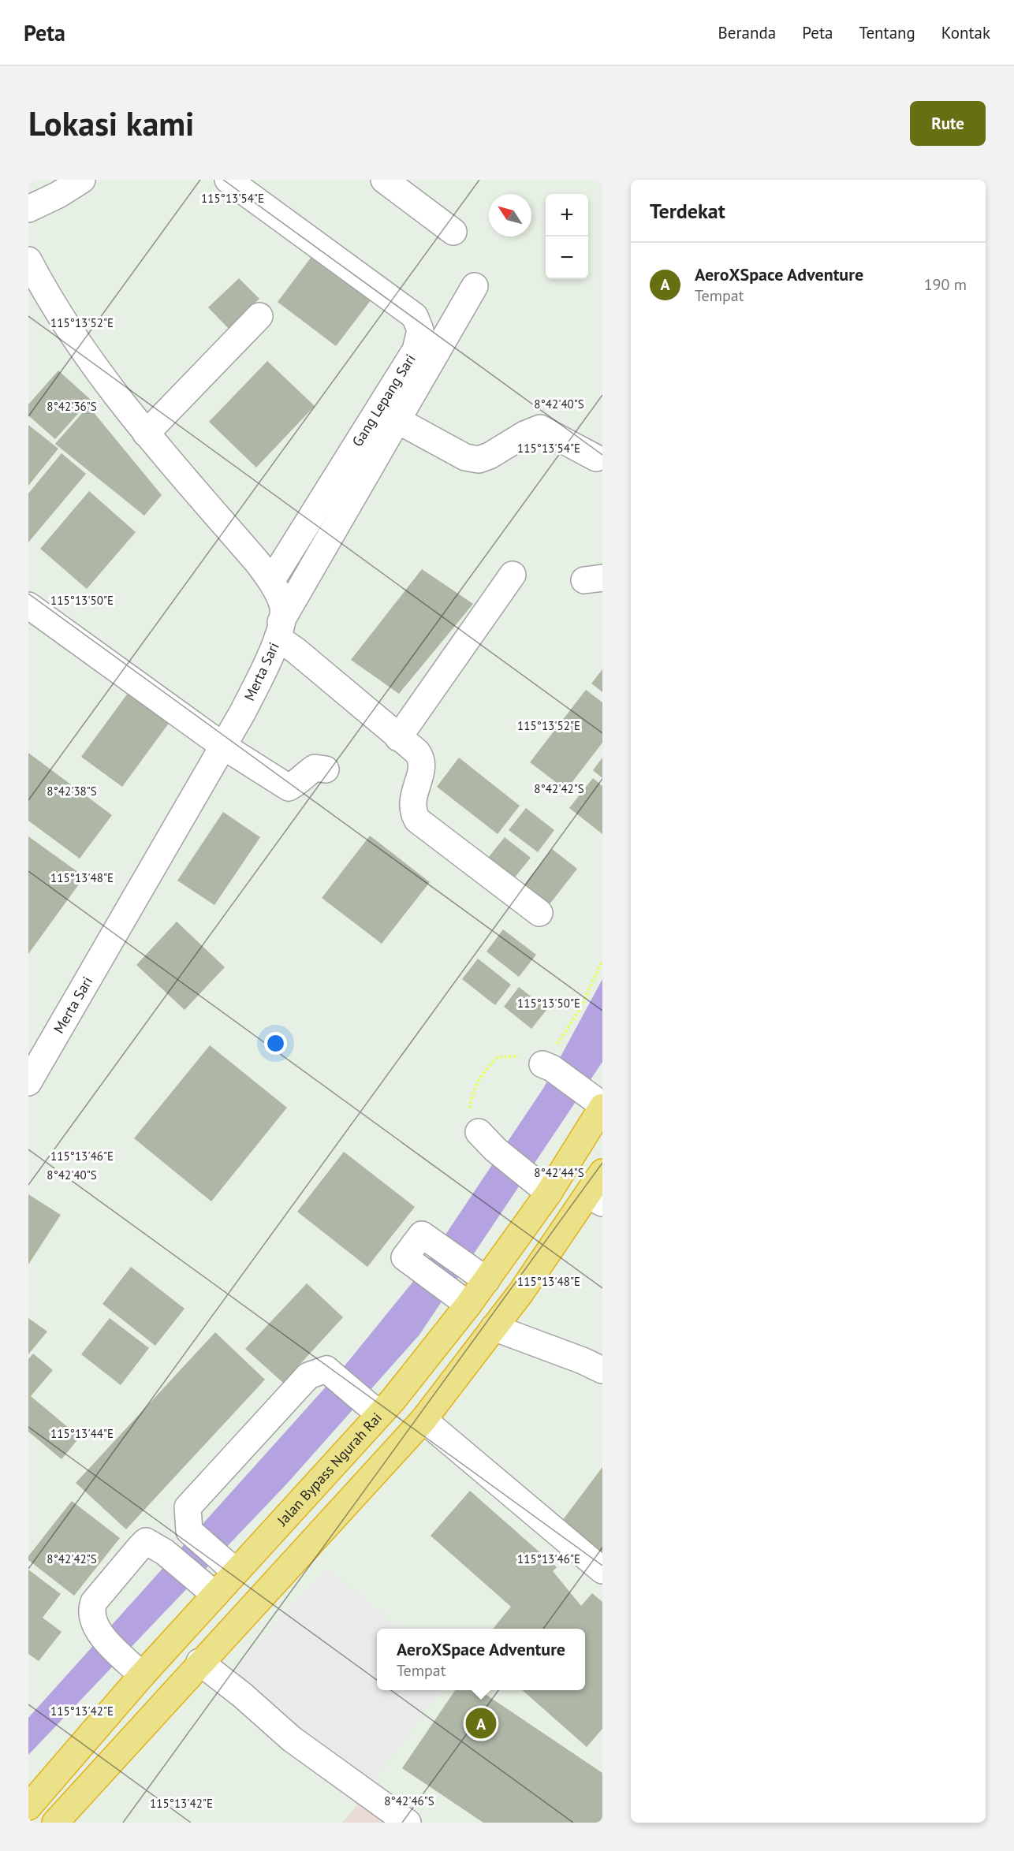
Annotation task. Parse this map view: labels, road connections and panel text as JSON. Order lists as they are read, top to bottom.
{
  "streets": {
    "highway": ["Jalan Bypass Ngurah Rai"],
    "street": ["Gang Lepang Sari", "Merta Sari"]
  },
  "crossings": [
    ["Gang Lepang Sari", "Merta Sari"]
  ],
  "north": "top left",
  "page": {
    "header": "Peta",
    "nav": [
      "Beranda",
      "Peta",
      "Tentang",
      "Kontak"
    ],
    "buttons": "Rute",
    "title": "Lokasi kami",
    "heading": "Terdekat",
    "map_buttons": ["+", "−"],
    "list": [
      {
        "mark": "A",
        "name": "AeroXSpace Adventure",
        "note": "Tempat",
        "value": "190 m"
      }
    ],
    "popup": ["AeroXSpace Adventure", "Tempat"],
    "pins": "A"
  },
  "coordinates": [
    "115°13'54\"E",
    "115°13'52\"E",
    "8°42'40\"S",
    "8°42'36\"S",
    "115°13'50\"E",
    "8°42'42\"S",
    "8°42'38\"S",
    "115°13'48\"E",
    "115°13'46\"E",
    "8°42'44\"S",
    "115°13'44\"E",
    "115°13'42\"E",
    "8°42'46\"S"
  ]
}
